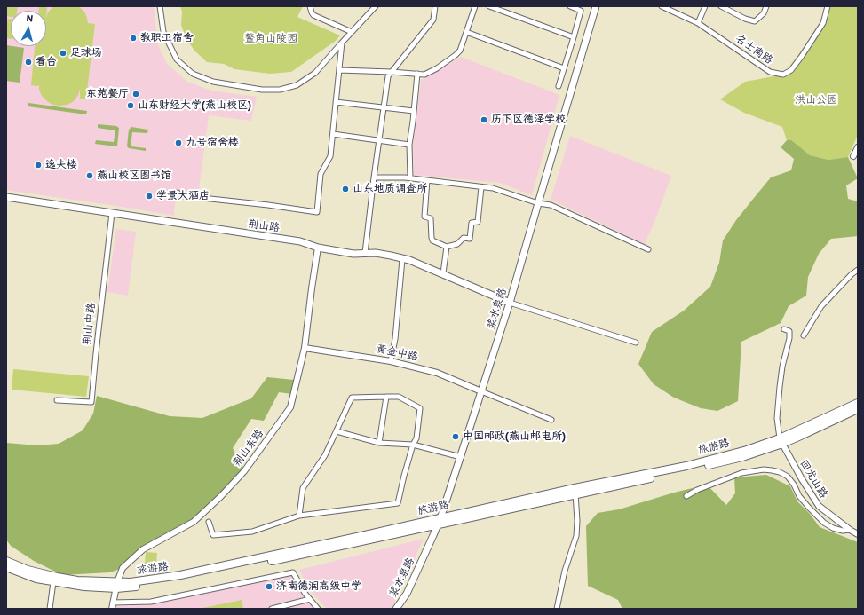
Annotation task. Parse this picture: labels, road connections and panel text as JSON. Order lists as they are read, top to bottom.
{
  "streets": {
    "main road": ["荆山路", "浆水泉路", "旅游路"],
    "street": [
      "名士南路",
      "荆山中路",
      "黄金中路",
      "荆山东路",
      "回龙山路"
    ]
  },
  "crossings": [
    ["荆山路", "浆水泉路"],
    ["荆山路", "荆山中路"],
    ["荆山路", "荆山东路"],
    ["浆水泉路", "黄金中路"],
    ["浆水泉路", "旅游路"],
    ["黄金中路", "荆山东路"],
    ["旅游路", "荆山东路"],
    ["旅游路", "回龙山路"]
  ],
  "parks": ["鳌角山陵园", "洪山公园"],
  "places": [
    "教职工宿舍",
    "足球场",
    "看台",
    "东苑餐厅",
    "山东财经大学(燕山校区)",
    "历下区德泽学校",
    "九号宿舍楼",
    "逸夫楼",
    "燕山校区图书馆",
    "山东地质调查所",
    "学景大酒店",
    "中国邮政(燕山邮电所)",
    "济南德润高级中学"
  ],
  "north": "top"
}
